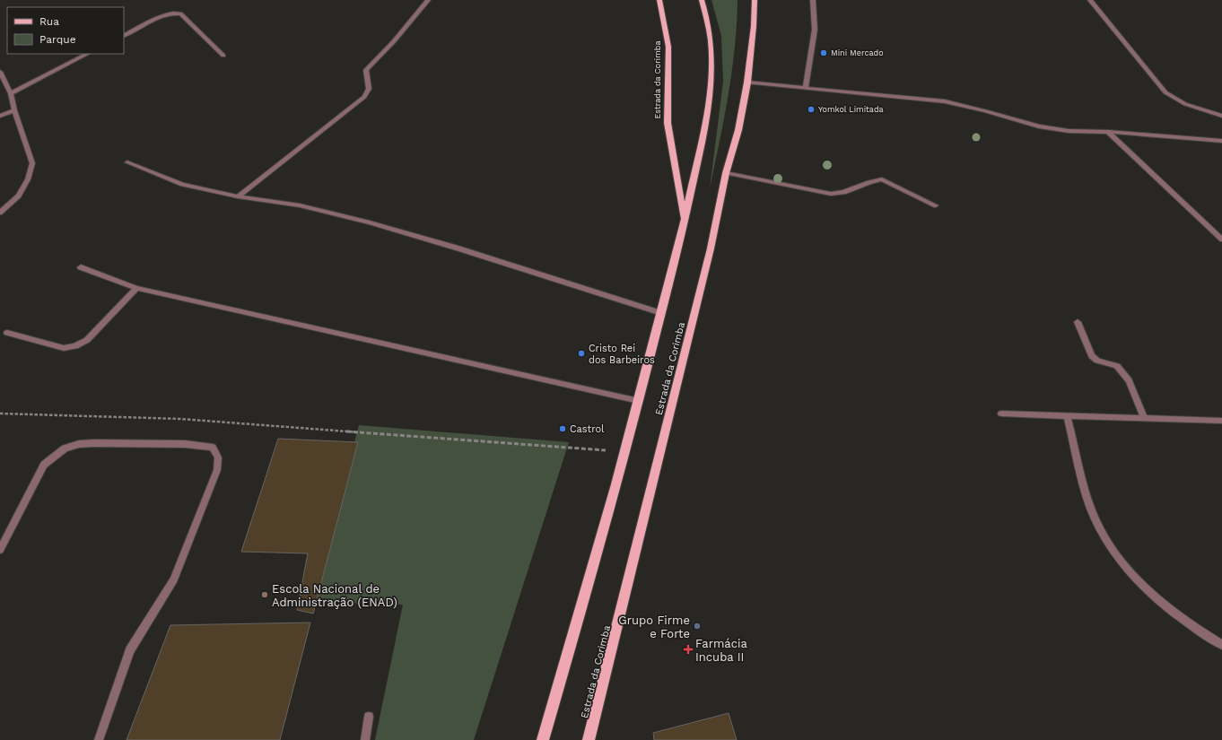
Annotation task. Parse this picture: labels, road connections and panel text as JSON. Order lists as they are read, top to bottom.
{
  "streets": {
    "main road": ["Estrada da Corimba"]
  },
  "places": {
    "other": [
      "Mini Mercado",
      "Yomkol Limitada",
      "Cristo Rei dos Barbeiros",
      "Castrol",
      "Escola Nacional de Administração (ENAD)",
      "Grupo Firme e Forte"
    ],
    "health": ["Farmácia Incuba II"]
  },
  "legend": ["Rua", "Parque"]
}
